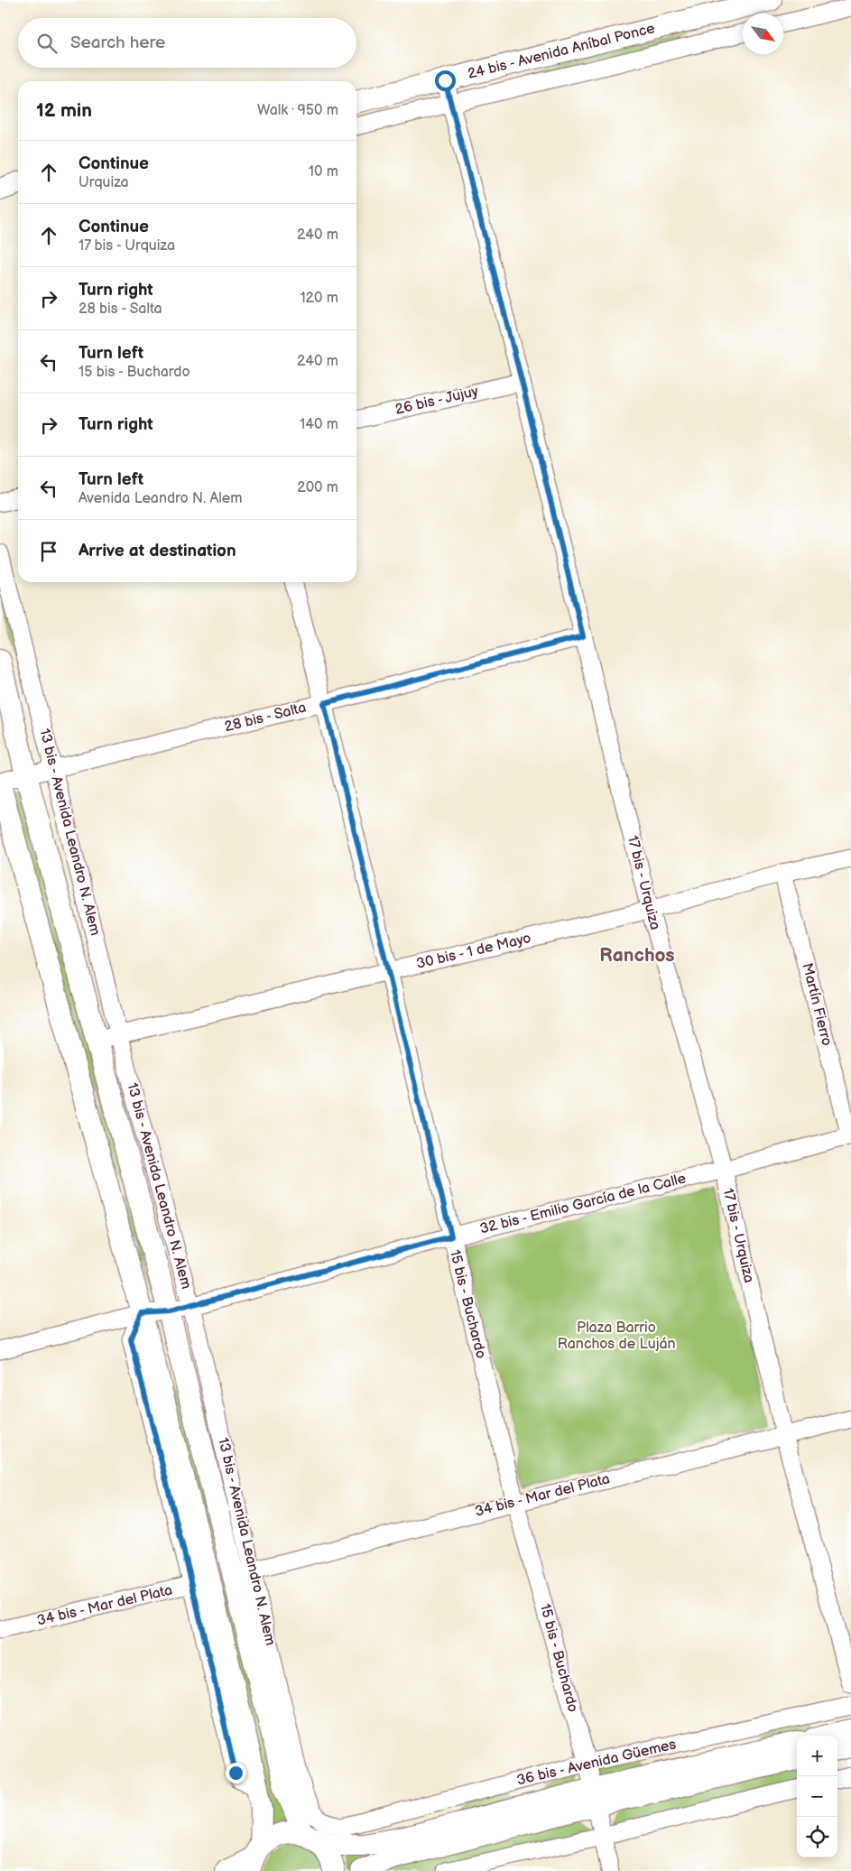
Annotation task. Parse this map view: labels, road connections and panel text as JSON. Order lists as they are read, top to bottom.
{
  "streets": {
    "main road": ["24 bis - Avenida Aníbal Ponce", "13 bis - Avenida Leandro N. Alem", "36 bis - Avenida Güemes"],
    "street": [
      "26 bis - Jujuy",
      "28 bis - Salta",
      "17 bis - Urquiza",
      "30 bis - 1 de Mayo",
      "Martín Fierro",
      "32 bis - Emilio García de la Calle",
      "15 bis - Buchardo",
      "34 bis - Mar del Plata"
    ]
  },
  "crossings": [
    ["24 bis - Avenida Aníbal Ponce", "17 bis - Urquiza"],
    ["26 bis - Jujuy", "17 bis - Urquiza"],
    ["28 bis - Salta", "13 bis - Avenida Leandro N. Alem"],
    ["28 bis - Salta", "17 bis - Urquiza"],
    ["28 bis - Salta", "15 bis - Buchardo"],
    ["13 bis - Avenida Leandro N. Alem", "30 bis - 1 de Mayo"],
    ["13 bis - Avenida Leandro N. Alem", "32 bis - Emilio García de la Calle"],
    ["13 bis - Avenida Leandro N. Alem", "34 bis - Mar del Plata"],
    ["13 bis - Avenida Leandro N. Alem", "36 bis - Avenida Güemes"],
    ["17 bis - Urquiza", "30 bis - 1 de Mayo"],
    ["17 bis - Urquiza", "32 bis - Emilio García de la Calle"],
    ["17 bis - Urquiza", "34 bis - Mar del Plata"],
    ["30 bis - 1 de Mayo", "Martín Fierro"],
    ["30 bis - 1 de Mayo", "15 bis - Buchardo"],
    ["Martín Fierro", "32 bis - Emilio García de la Calle"],
    ["32 bis - Emilio García de la Calle", "15 bis - Buchardo"],
    ["15 bis - Buchardo", "34 bis - Mar del Plata"],
    ["15 bis - Buchardo", "36 bis - Avenida Güemes"]
  ],
  "districts": ["Ranchos"],
  "parks": ["Plaza Barrio Ranchos de Luján"],
  "north": "bottom right",
  "page": {
    "search": "Search here",
    "heading": ["12 min", "Walk · 950 m"],
    "list": [
      ["Continue", "Urquiza", "10 m"],
      ["Continue", "17 bis - Urquiza", "240 m"],
      ["Turn right", "28 bis - Salta", "120 m"],
      ["Turn left", "15 bis - Buchardo", "240 m"],
      ["Turn right", "140 m"],
      ["Turn left", "Avenida Leandro N. Alem", "200 m"],
      "Arrive at destination"
    ],
    "map_buttons": ["+", "−"]
  }
}
